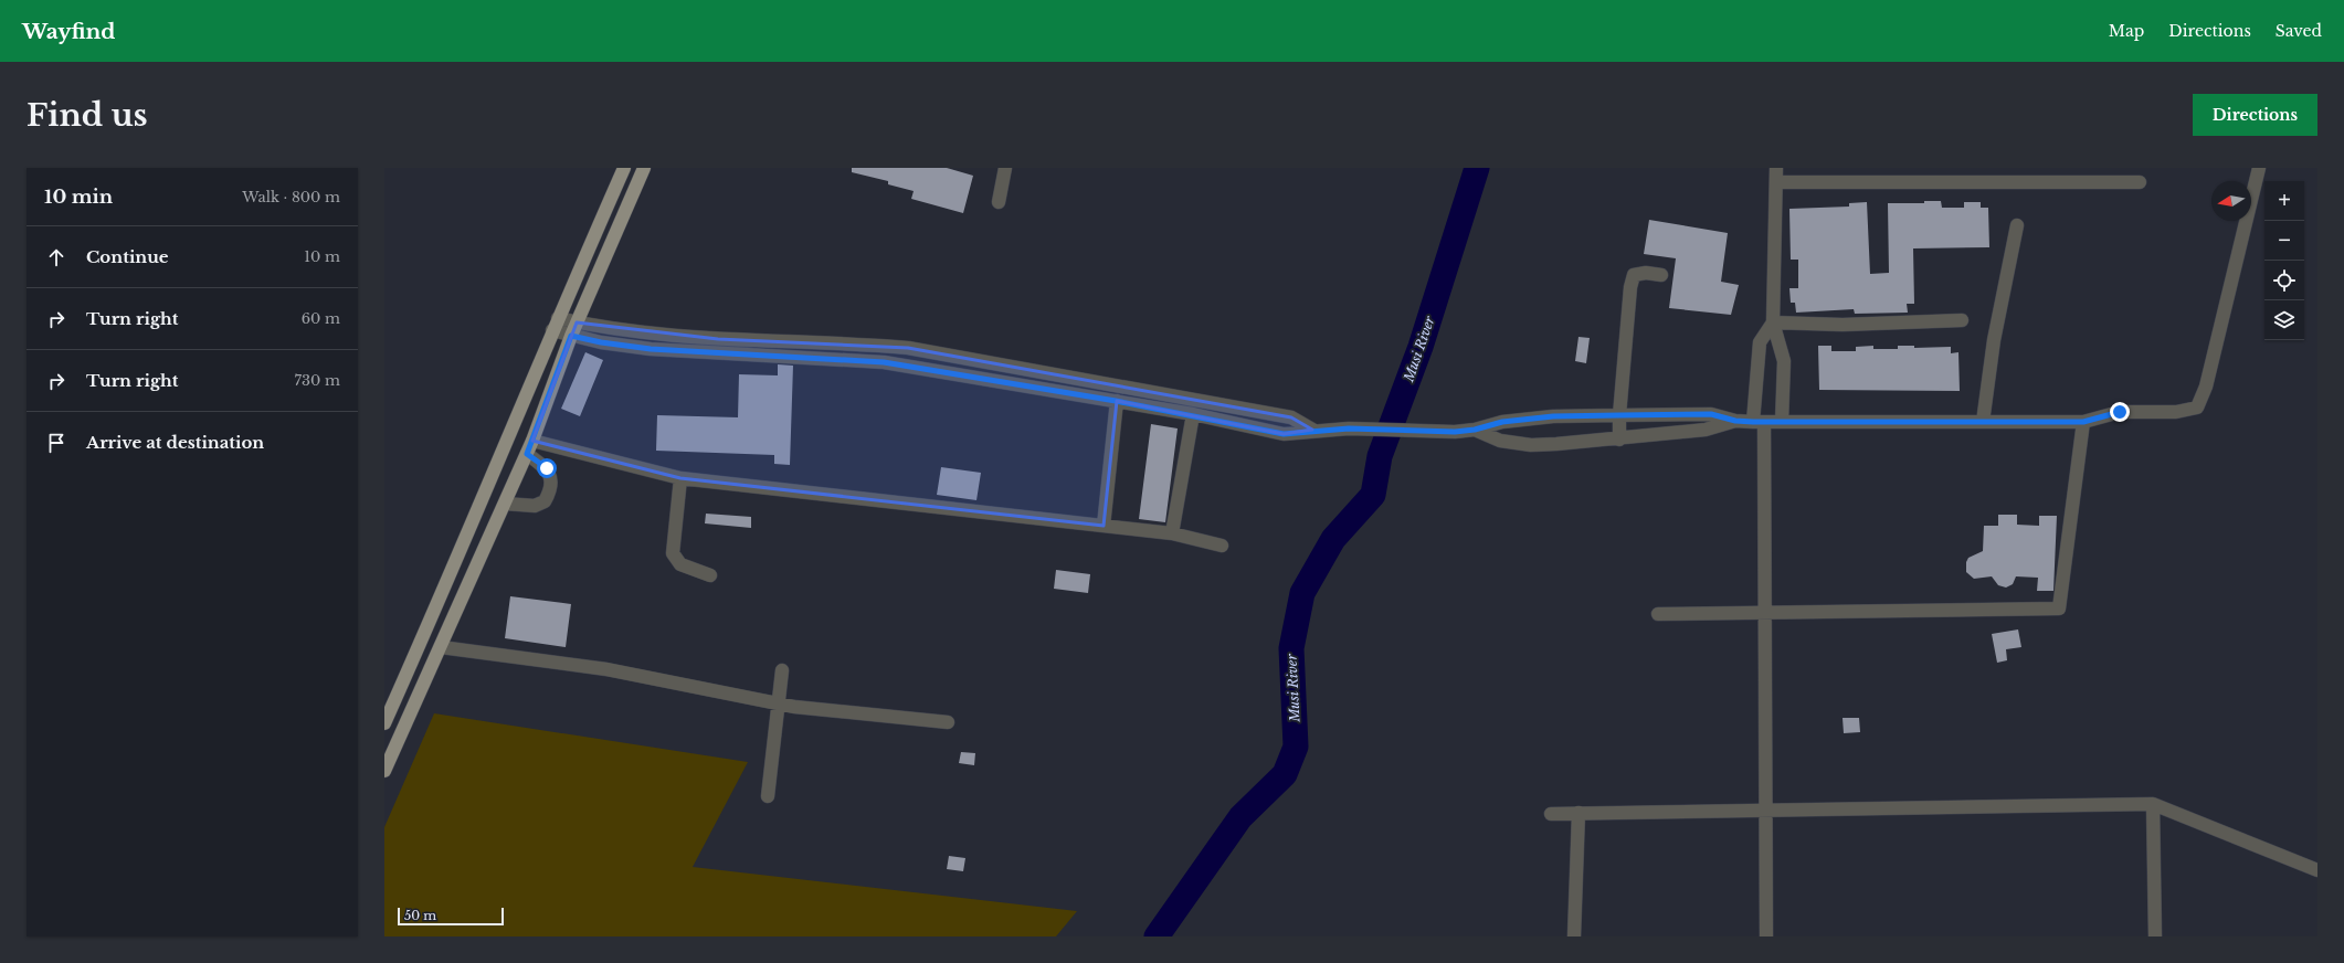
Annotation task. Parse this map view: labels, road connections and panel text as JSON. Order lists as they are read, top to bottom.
{
  "water": ["Musi River"],
  "scale_bar": "50 m",
  "north": "left",
  "page": {
    "header": "Wayfind",
    "nav": ["Map", "Directions", "Saved"],
    "buttons": "Directions",
    "title": "Find us",
    "heading": ["10 min", "Walk · 800 m"],
    "map_buttons": ["+", "−"],
    "list": [
      ["Continue", "10 m"],
      ["Turn right", "60 m"],
      ["Turn right", "730 m"],
      "Arrive at destination"
    ],
    "scale": "50 m"
  }
}
